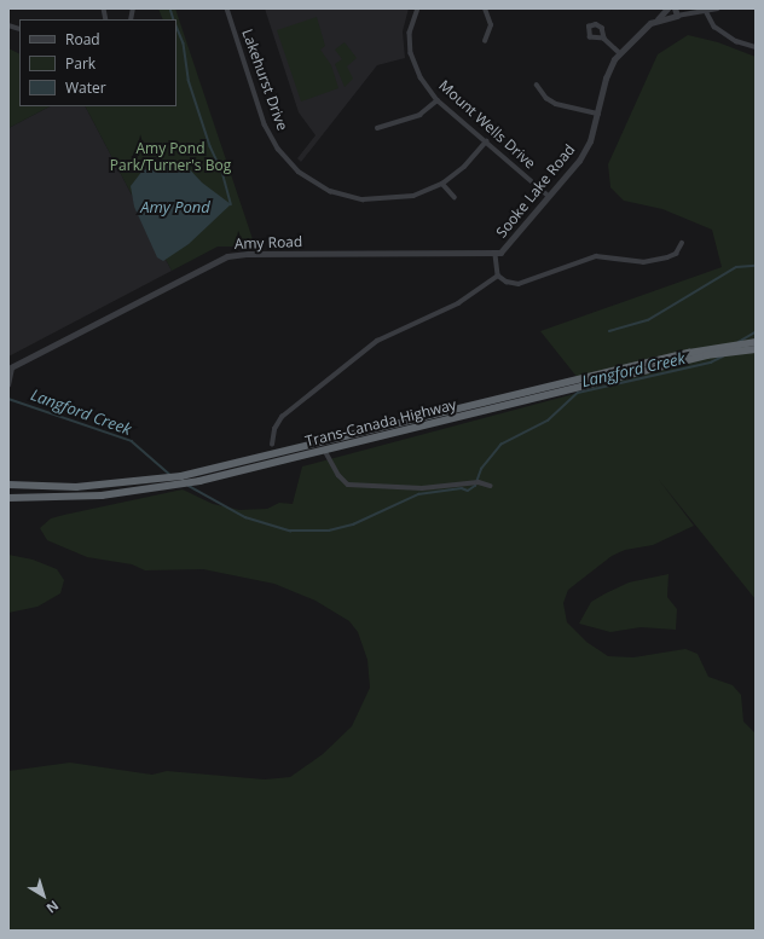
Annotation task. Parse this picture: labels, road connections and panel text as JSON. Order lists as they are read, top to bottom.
{
  "streets": {
    "highway": ["Trans-Canada Highway"],
    "street": [
      "Lakehurst Drive",
      "Mount Wells Drive",
      "Sooke Lake Road",
      "Amy Road"
    ]
  },
  "crossings": [
    ["Lakehurst Drive", "Mount Wells Drive"],
    ["Mount Wells Drive", "Sooke Lake Road"],
    ["Sooke Lake Road", "Amy Road"]
  ],
  "water": ["Amy Pond", "Langford Creek"],
  "parks": ["Amy Pond Park/Turner's Bog"],
  "legend": ["Road", "Park", "Water"],
  "north": "bottom right"
}
